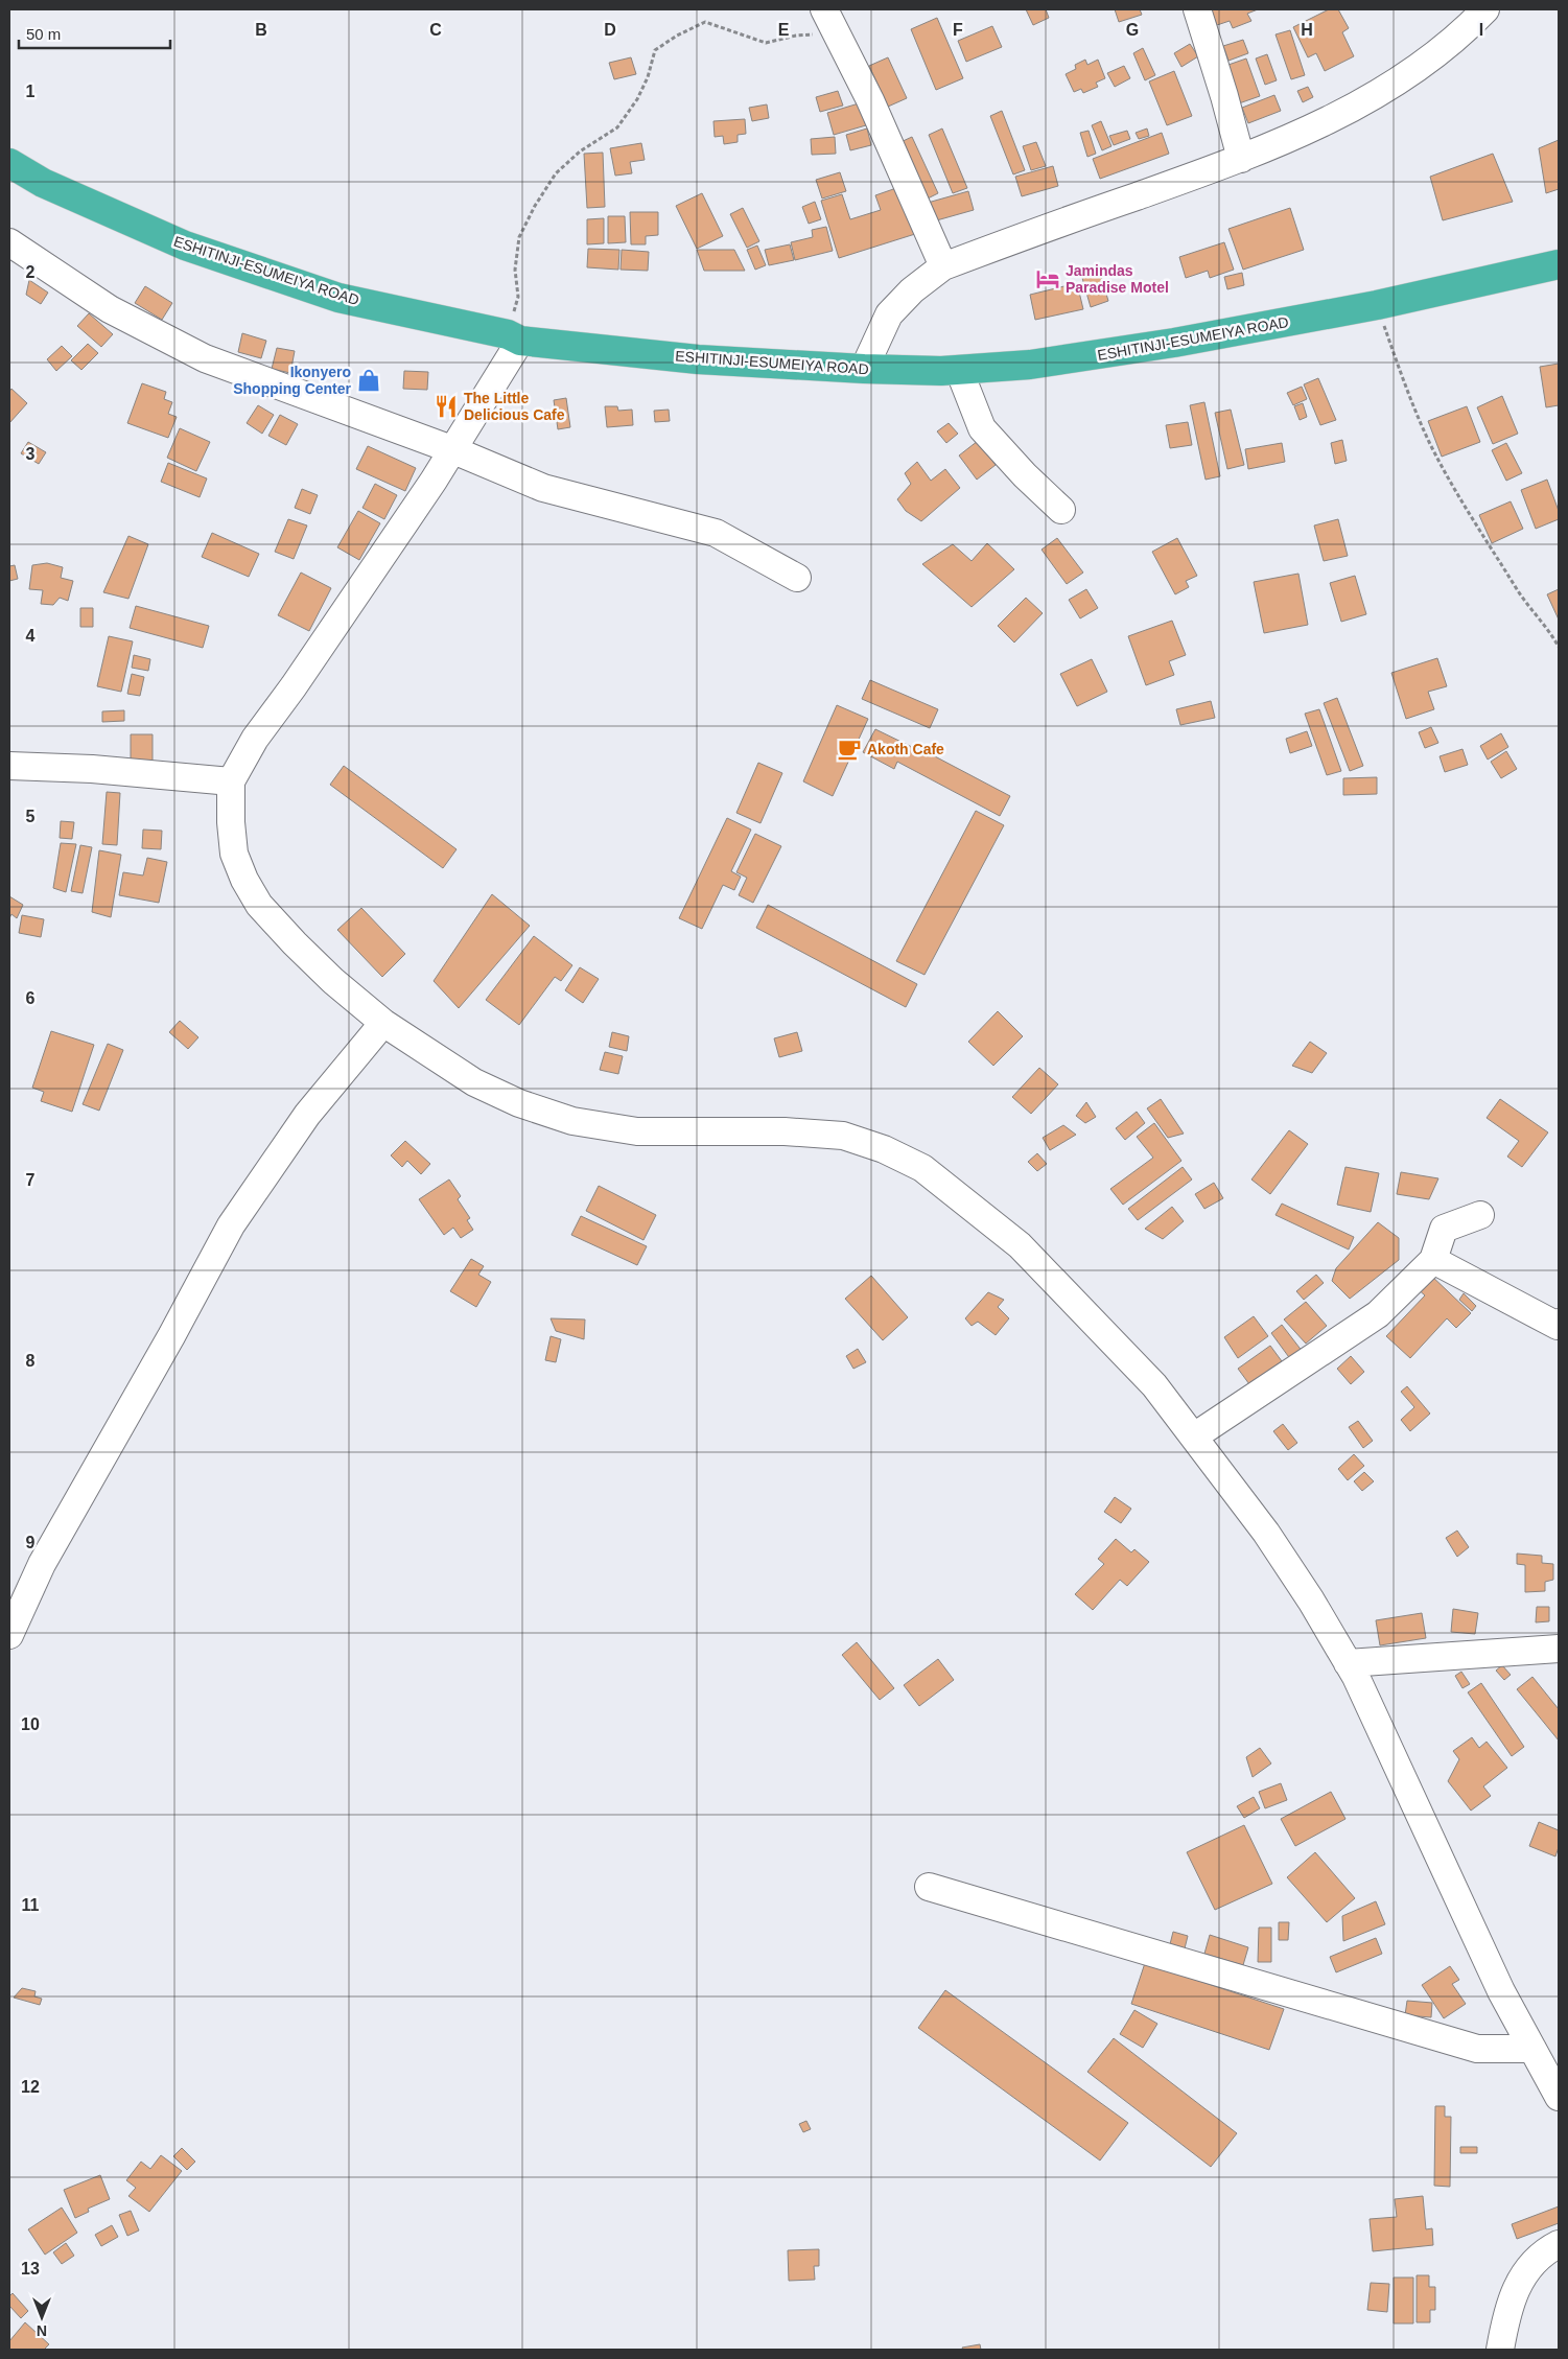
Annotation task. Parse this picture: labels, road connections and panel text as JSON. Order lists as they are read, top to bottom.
{
  "streets": {
    "highway": ["ESHITINJI-ESUMEIYA ROAD"]
  },
  "places": {
    "hotel": ["Jamindas Paradise Motel"],
    "shop": ["Ikonyero Shopping Center"],
    "restaurant": ["The Little Delicious Cafe"],
    "cafe": ["Akoth Cafe"]
  },
  "scale_bar": "50 m",
  "north": "bottom",
  "grid": {
    "columns": [
      "B",
      "C",
      "D",
      "E",
      "F",
      "G",
      "H",
      "I"
    ],
    "rows": [
      "1",
      "2",
      "3",
      "4",
      "5",
      "6",
      "7",
      "8",
      "9",
      "10",
      "11",
      "12",
      "13"
    ]
  }
}
